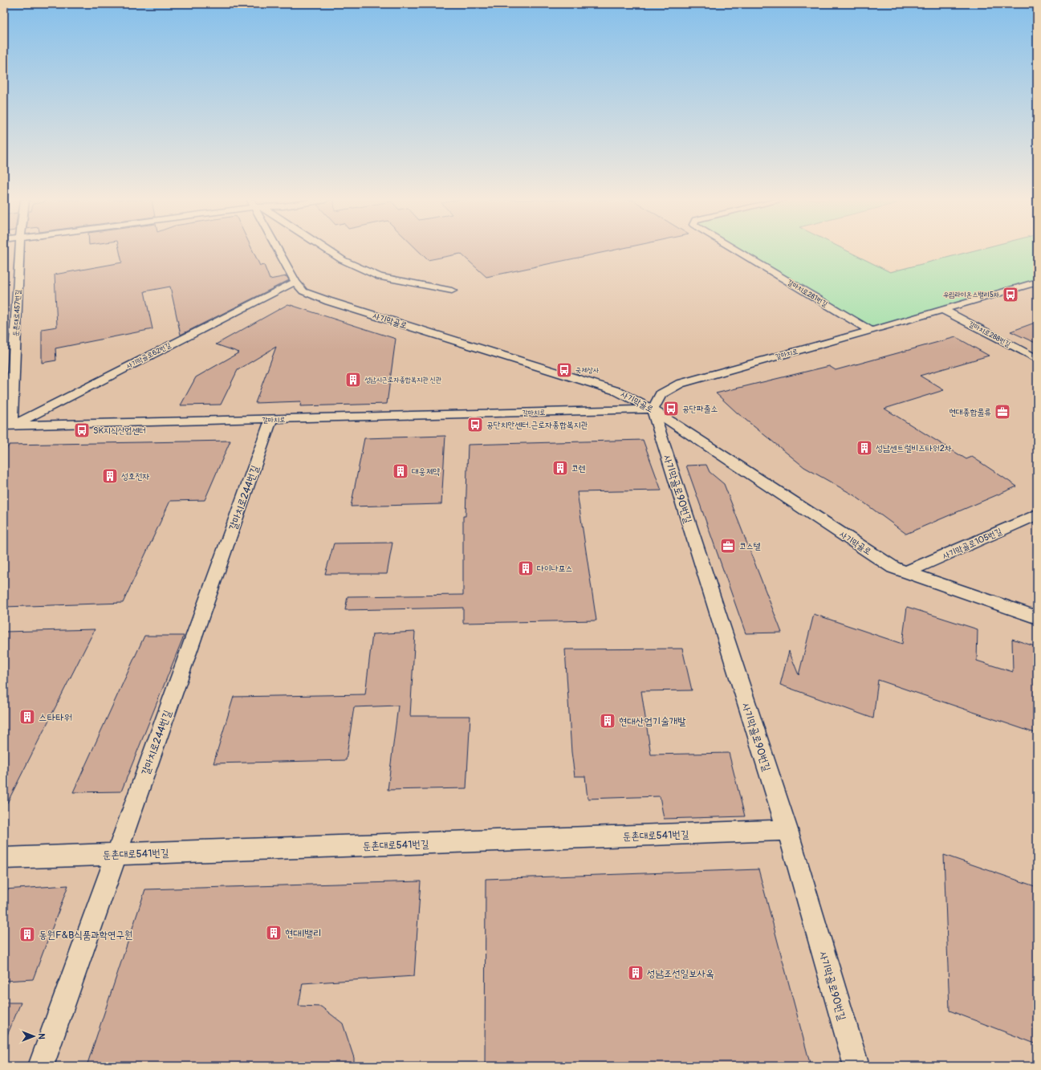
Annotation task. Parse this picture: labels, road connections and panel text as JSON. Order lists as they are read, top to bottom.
{
  "streets": {
    "street": [
      "갈마치로281번길",
      "둔촌대로457번길",
      "사기막골로",
      "갈마치로288번길",
      "갈마치로",
      "사기막골로62번길",
      "사기막골로90번길",
      "갈마치로244번길",
      "사기막골로105번길",
      "둔촌대로541번길"
    ]
  },
  "crossings": [
    ["갈마치로281번길", "갈마치로"],
    ["둔촌대로457번길", "갈마치로"],
    ["둔촌대로457번길", "사기막골로62번길"],
    ["사기막골로", "갈마치로"],
    ["사기막골로", "사기막골로62번길"],
    ["사기막골로", "사기막골로90번길"],
    ["사기막골로", "사기막골로105번길"],
    ["갈마치로288번길", "갈마치로"],
    ["갈마치로", "사기막골로62번길"],
    ["갈마치로", "사기막골로90번길"],
    ["갈마치로", "갈마치로244번길"],
    ["사기막골로90번길", "둔촌대로541번길"],
    ["갈마치로244번길", "둔촌대로541번길"]
  ],
  "places": {
    "bus stop": [
      "우림라이온스밸리5차",
      "국제상사",
      "공단파출소",
      "공단치안센터.근로자종합복지관",
      "SK지식산업센터"
    ],
    "building": [
      "성남시근로자종합복지관 신관",
      "성남센트럴비즈타워2차",
      "코렌",
      "대웅제약",
      "성호전자",
      "다이나포스",
      "스타타워",
      "현대산업기술개발",
      "현대I밸리",
      "동원F&B식품과학연구원",
      "성남조선일보사옥"
    ],
    "office": ["현대종합물류", "코스텔"]
  },
  "north": "right"
}
